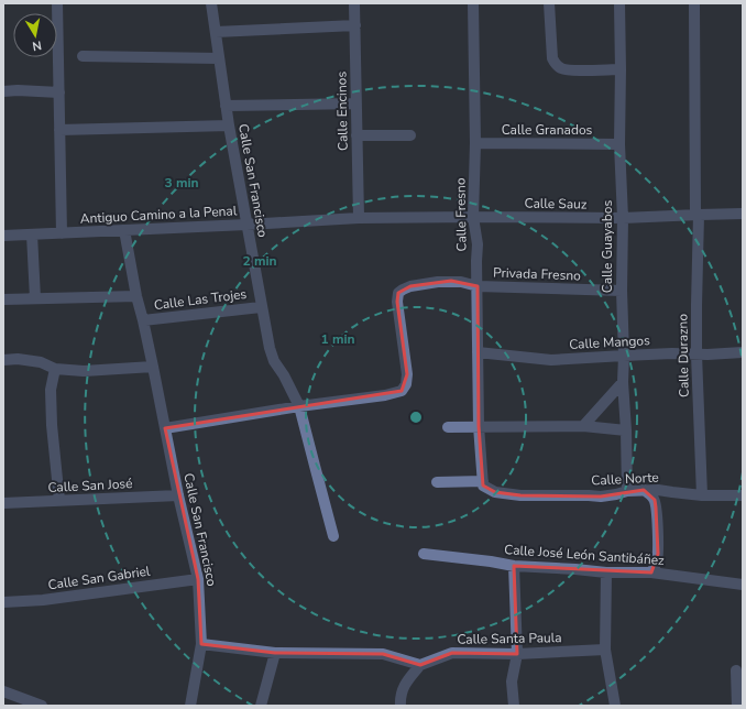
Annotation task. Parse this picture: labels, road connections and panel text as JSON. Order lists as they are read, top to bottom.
{
  "streets": {
    "street": [
      "Calle Encinos",
      "Calle Granados",
      "Calle San Francisco",
      "Calle Sauz",
      "Antiguo Camino a la Penal",
      "Calle Fresno",
      "Calle Guayabos",
      "Privada Fresno",
      "Calle Las Trojes",
      "Calle Mangos",
      "Calle Durazno",
      "Calle Norte",
      "Calle San José",
      "Calle José León Santibáñez",
      "Calle San Gabriel",
      "Calle Santa Paula"
    ]
  },
  "crossings": [
    ["Calle Encinos", "Antiguo Camino a la Penal"],
    ["Calle Granados", "Calle Fresno"],
    ["Calle Granados", "Calle Guayabos"],
    ["Calle San Francisco", "Antiguo Camino a la Penal"],
    ["Calle San Francisco", "Privada Fresno"],
    ["Calle San Francisco", "Calle Las Trojes"],
    ["Calle San Francisco", "Calle San José"],
    ["Calle San Francisco", "Calle San Gabriel"],
    ["Calle Sauz", "Antiguo Camino a la Penal"],
    ["Calle Sauz", "Calle Fresno"],
    ["Calle Sauz", "Calle Guayabos"],
    ["Calle Sauz", "Calle Durazno"],
    ["Antiguo Camino a la Penal", "Calle Fresno"],
    ["Calle Fresno", "Privada Fresno"],
    ["Calle Fresno", "Calle Mangos"],
    ["Calle Fresno", "Calle Norte"],
    ["Calle Guayabos", "Privada Fresno"],
    ["Calle Guayabos", "Calle Mangos"],
    ["Calle Guayabos", "Calle Norte"],
    ["Calle Mangos", "Calle Durazno"],
    ["Calle Durazno", "Calle Norte"]
  ],
  "north": "bottom",
  "rings": ["3 min", "2 min", "1 min"]
}
